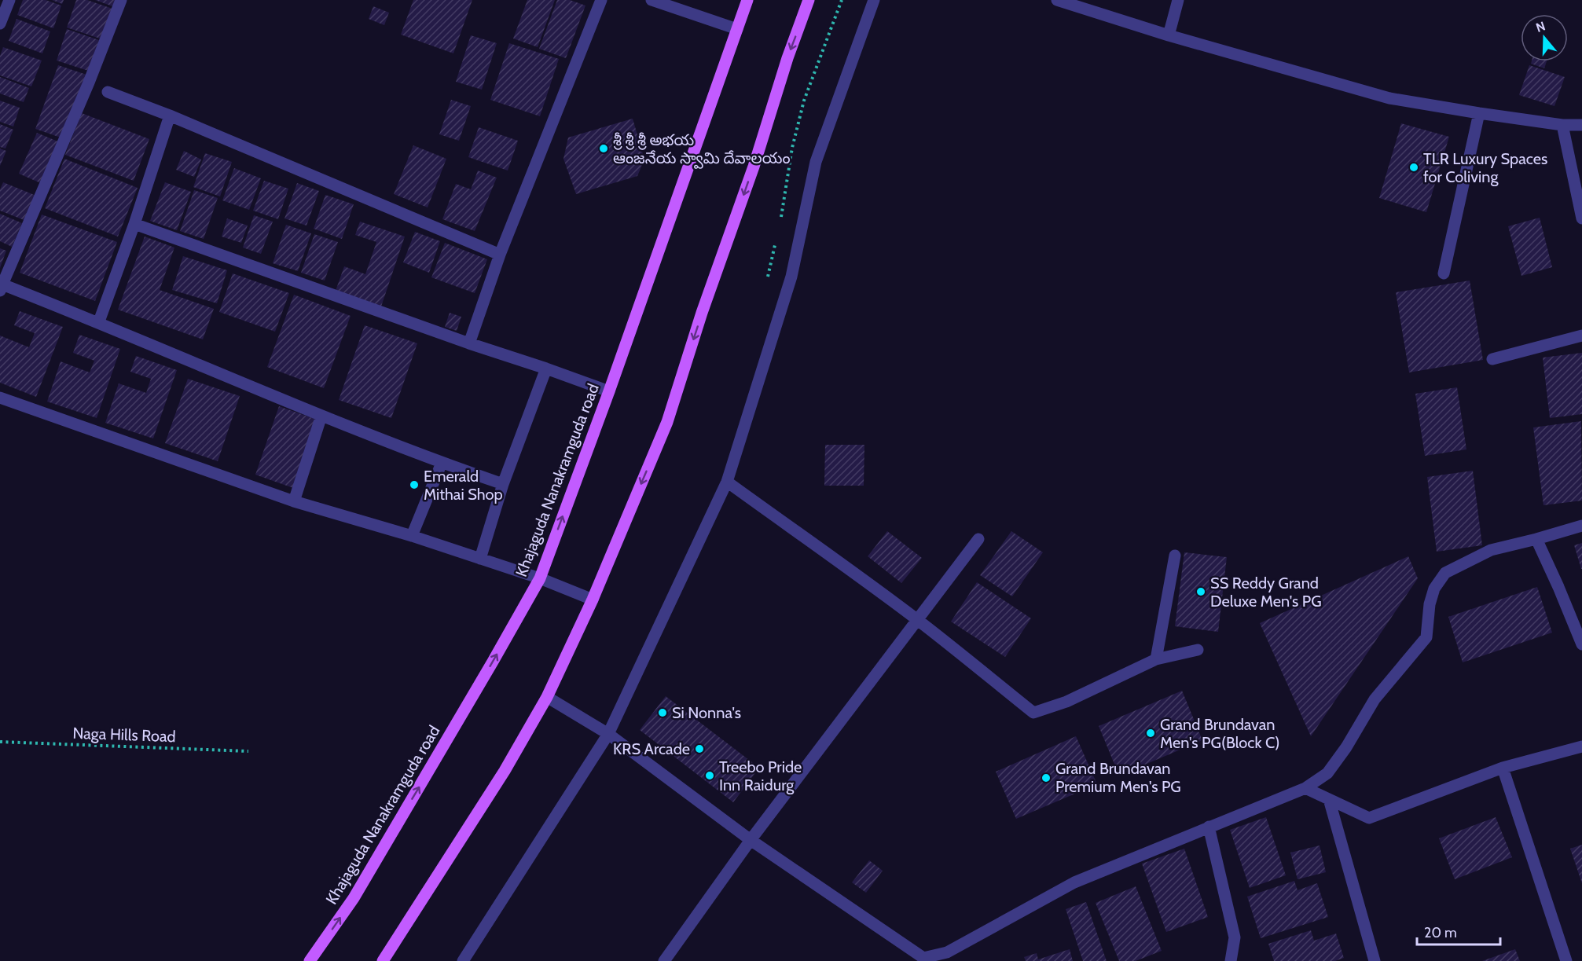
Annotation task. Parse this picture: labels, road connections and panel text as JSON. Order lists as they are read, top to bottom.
{
  "streets": {
    "main road": ["Khajaguda Nanakramguda road"],
    "path": ["Naga Hills Road"]
  },
  "places": [
    "శ్రీ శ్రీ శ్రీ అభయ ఆంజనేయ స్వామి దేవాలయం",
    "TLR Luxury Spaces for Coliving",
    "Emerald Mithai Shop",
    "SS Reddy Grand Deluxe Men's PG",
    "Si Nonna's",
    "Grand Brundavan Men's PG(Block C)",
    "KRS Arcade",
    "Treebo Pride Inn Raidurg",
    "Grand Brundavan Premium Men's PG"
  ],
  "scale_bar": "20 m",
  "north": "top"
}
